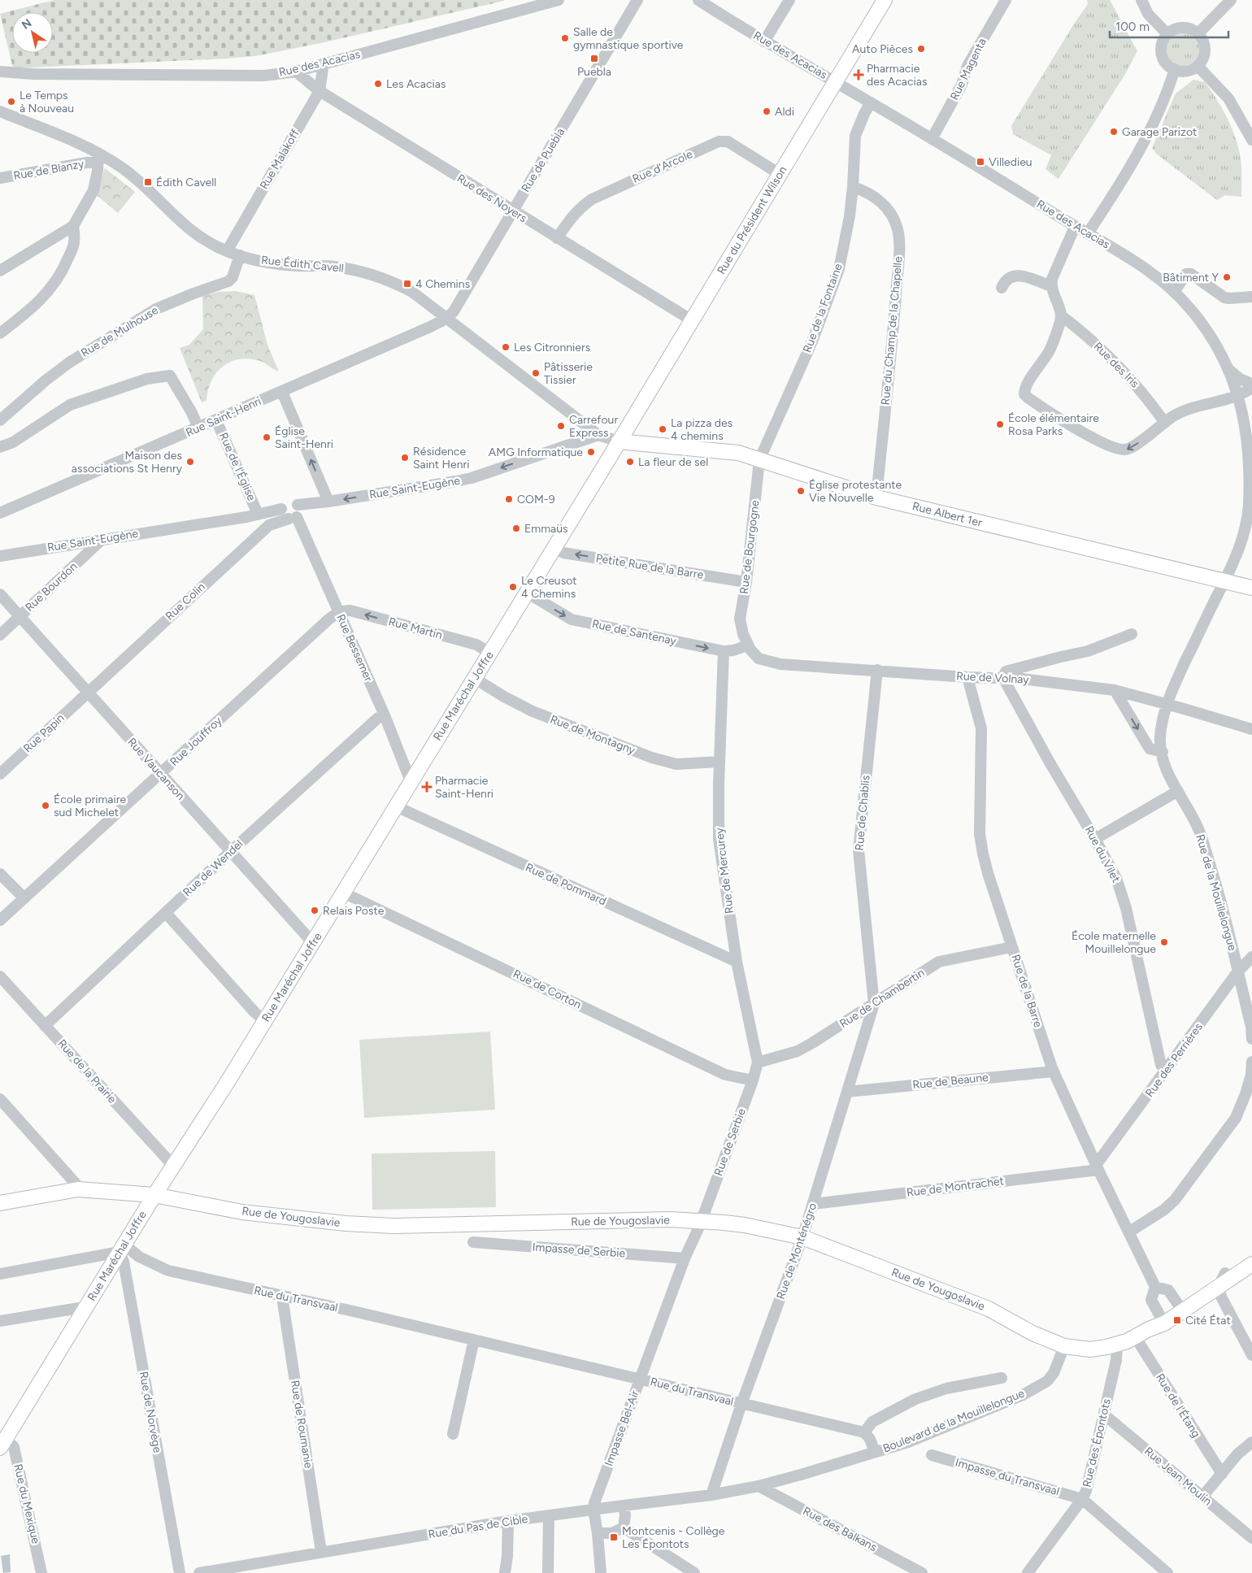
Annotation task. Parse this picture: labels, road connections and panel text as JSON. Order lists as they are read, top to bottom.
{
  "streets": {
    "main road": [
      "Rue du Président Wilson",
      "Rue Albert 1er",
      "Rue Maréchal Joffre",
      "Rue de Yougoslavie"
    ],
    "street": [
      "Rue des Acacias",
      "Rue Magenta",
      "Rue Malakoff",
      "Rue de Puebla",
      "Rue d'Arcole",
      "Rue de Blanzy",
      "Rue des Noyers",
      "Rue Édith Cavell",
      "Rue de la Fontaine",
      "Rue du Champ de la Chapelle",
      "Rue de Mulhouse",
      "Rue des Iris",
      "Rue Saint-Henri",
      "Rue de l'Église",
      "Rue Saint-Eugène",
      "Rue de Bourgogne",
      "Petite Rue de la Barre",
      "Rue Bourdon",
      "Rue Colin",
      "Rue Martin",
      "Rue de Santenay",
      "Rue Bessemer",
      "Rue de Volnay",
      "Rue Papin",
      "Rue de Montagny",
      "Rue Jouffroy",
      "Rue Vaucanson",
      "Rue de Chablis",
      "Rue du Vilet",
      "Rue de Wendel",
      "Rue de Mercurey",
      "Rue de Pommard",
      "Rue de la Mouillelongue",
      "Rue de Corton",
      "Rue de la Barre",
      "Rue de Chambertin",
      "Rue des Perrières",
      "Rue de la Prairie",
      "Rue de Beaune",
      "Rue de Serbie",
      "Rue de Montrachet",
      "Impasse de Serbie",
      "Rue de Monténégro",
      "Rue du Transvaal",
      "Rue de l'Étang",
      "Rue de Norvège",
      "Boulevard de la Mouillelongue",
      "Rue de Roumanie",
      "Impasse Bel-Air",
      "Rue des Épontots",
      "Rue Jean Moulin",
      "Impasse du Transvaal",
      "Rue du Mexique",
      "Rue du Pas de Cible",
      "Rue des Balkans"
    ]
  },
  "crossings": [
    ["Rue des Acacias", "Rue Magenta"],
    ["Rue des Acacias", "Rue Malakoff"],
    ["Rue des Acacias", "Rue des Noyers"],
    ["Rue des Acacias", "Rue du Président Wilson"],
    ["Rue des Acacias", "Rue de la Fontaine"],
    ["Rue des Acacias", "Rue Albert 1er"],
    ["Rue des Acacias", "Rue de la Mouillelongue"],
    ["Rue Malakoff", "Rue des Noyers"],
    ["Rue Malakoff", "Rue Édith Cavell"],
    ["Rue de Puebla", "Rue des Noyers"],
    ["Rue de Puebla", "Rue Édith Cavell"],
    ["Rue de Puebla", "Rue Saint-Henri"],
    ["Rue d'Arcole", "Rue des Noyers"],
    ["Rue d'Arcole", "Rue du Président Wilson"],
    ["Rue de Blanzy", "Rue Édith Cavell"],
    ["Rue des Noyers", "Rue du Président Wilson"],
    ["Rue du Président Wilson", "Rue Édith Cavell"],
    ["Rue du Président Wilson", "Rue Albert 1er"],
    ["Rue du Président Wilson", "Rue Maréchal Joffre"],
    ["Rue Édith Cavell", "Rue de Mulhouse"],
    ["Rue Édith Cavell", "Rue Saint-Henri"],
    ["Rue Édith Cavell", "Rue Saint-Eugène"],
    ["Rue Édith Cavell", "Rue Albert 1er"],
    ["Rue Édith Cavell", "Rue Maréchal Joffre"],
    ["Rue de la Fontaine", "Rue du Champ de la Chapelle"],
    ["Rue de la Fontaine", "Rue Albert 1er"],
    ["Rue de la Fontaine", "Rue de Bourgogne"],
    ["Rue du Champ de la Chapelle", "Rue Albert 1er"],
    ["Rue Saint-Henri", "Rue de l'Église"],
    ["Rue de l'Église", "Rue Saint-Eugène"],
    ["Rue Saint-Eugène", "Rue Bourdon"],
    ["Rue Saint-Eugène", "Rue Colin"],
    ["Rue Saint-Eugène", "Rue Bessemer"],
    ["Rue Albert 1er", "Rue de Bourgogne"],
    ["Rue Albert 1er", "Rue Maréchal Joffre"],
    ["Rue Albert 1er", "Rue de la Mouillelongue"],
    ["Rue de Bourgogne", "Petite Rue de la Barre"],
    ["Rue de Bourgogne", "Rue de Volnay"],
    ["Petite Rue de la Barre", "Rue Maréchal Joffre"],
    ["Rue Bourdon", "Rue Vaucanson"],
    ["Rue Colin", "Rue Bessemer"],
    ["Rue Colin", "Rue Papin"],
    ["Rue Colin", "Rue Vaucanson"],
    ["Rue Martin", "Rue Bessemer"],
    ["Rue Martin", "Rue Maréchal Joffre"],
    ["Rue Martin", "Rue Jouffroy"],
    ["Rue de Santenay", "Rue de Volnay"],
    ["Rue de Santenay", "Rue Maréchal Joffre"],
    ["Rue de Santenay", "Rue de Mercurey"],
    ["Rue Bessemer", "Rue Maréchal Joffre"],
    ["Rue Bessemer", "Rue Jouffroy"],
    ["Rue Bessemer", "Rue de Wendel"],
    ["Rue de Volnay", "Rue de Chablis"],
    ["Rue de Volnay", "Rue du Vilet"],
    ["Rue de Volnay", "Rue de la Mouillelongue"],
    ["Rue de Volnay", "Rue de la Barre"],
    ["Rue Maréchal Joffre", "Rue de Montagny"],
    ["Rue Maréchal Joffre", "Rue Vaucanson"],
    ["Rue Maréchal Joffre", "Rue de Pommard"],
    ["Rue Maréchal Joffre", "Rue de Corton"],
    ["Rue Maréchal Joffre", "Rue de la Prairie"],
    ["Rue Maréchal Joffre", "Rue de Yougoslavie"],
    ["Rue Maréchal Joffre", "Rue du Transvaal"],
    ["Rue Maréchal Joffre", "Rue de Norvège"],
    ["Rue Maréchal Joffre", "Rue du Mexique"],
    ["Rue Papin", "Rue Vaucanson"],
    ["Rue de Montagny", "Rue de Mercurey"],
    ["Rue Jouffroy", "Rue Vaucanson"],
    ["Rue Vaucanson", "Rue de Wendel"],
    ["Rue de Chablis", "Rue de Chambertin"],
    ["Rue de Chablis", "Rue de Monténégro"],
    ["Rue du Vilet", "Rue des Perrières"],
    ["Rue de Wendel", "Rue de la Prairie"],
    ["Rue de Mercurey", "Rue de Pommard"],
    ["Rue de Mercurey", "Rue de Chambertin"],
    ["Rue de Mercurey", "Rue de Serbie"],
    ["Rue de la Mouillelongue", "Rue des Perrières"],
    ["Rue de Corton", "Rue de Serbie"],
    ["Rue de la Barre", "Rue de Chambertin"],
    ["Rue de la Barre", "Rue des Perrières"],
    ["Rue de la Barre", "Rue de Beaune"],
    ["Rue de la Barre", "Rue de Montrachet"],
    ["Rue de Chambertin", "Rue de Serbie"],
    ["Rue de Chambertin", "Rue de Monténégro"],
    ["Rue des Perrières", "Rue de Montrachet"],
    ["Rue de Beaune", "Rue de Monténégro"],
    ["Rue de Serbie", "Rue de Yougoslavie"],
    ["Rue de Serbie", "Impasse Bel-Air"],
    ["Rue de Montrachet", "Rue de Monténégro"],
    ["Rue de Yougoslavie", "Rue de Monténégro"],
    ["Rue de Yougoslavie", "Boulevard de la Mouillelongue"],
    ["Rue de Yougoslavie", "Impasse Bel-Air"],
    ["Impasse de Serbie", "Impasse Bel-Air"],
    ["Rue de Monténégro", "Rue du Transvaal"],
    ["Rue de Monténégro", "Rue du Pas de Cible"],
    ["Rue du Transvaal", "Rue de Norvège"],
    ["Rue du Transvaal", "Rue de Roumanie"],
    ["Rue du Transvaal", "Impasse Bel-Air"],
    ["Boulevard de la Mouillelongue", "Rue du Pas de Cible"],
    ["Boulevard de la Mouillelongue", "Rue des Balkans"],
    ["Rue de Roumanie", "Rue du Pas de Cible"],
    ["Impasse Bel-Air", "Rue du Pas de Cible"],
    ["Rue des Épontots", "Rue Jean Moulin"],
    ["Rue des Épontots", "Impasse du Transvaal"],
    ["Rue du Pas de Cible", "Rue des Balkans"]
  ],
  "one_way": [
    "Rue Saint-Eugène",
    "Petite Rue de la Barre",
    "Rue Martin",
    "Rue de Santenay"
  ],
  "places": {
    "other": [
      "Salle de gymnastique sportive",
      "Auto Pièces",
      "Les Acacias",
      "Le Temps à Nouveau",
      "Aldi",
      "Garage Parizot",
      "Bâtiment Y",
      "Les Citronniers",
      "Pâtisserie Tissier",
      "École élémentaire Rosa Parks",
      "Carrefour Express",
      "La pizza des 4 chemins",
      "Église Saint-Henri",
      "AMG Informatique",
      "Résidence Saint Henri",
      "Maison des associations St Henry",
      "La fleur de sel",
      "Église protestante Vie Nouvelle",
      "COM-9",
      "Emmaüs",
      "Le Creusot 4 Chemins",
      "École primaire sud Michelet",
      "Relais Poste",
      "École maternelle Mouillelongue"
    ],
    "transit": [
      "Puebla",
      "Villedieu",
      "Édith Cavell",
      "4 Chemins",
      "Cité État",
      "Montcenis - Collège Les Épontots"
    ],
    "health": ["Pharmacie des Acacias", "Pharmacie Saint-Henri"]
  },
  "scale_bar": "100 m",
  "north": "top left"
}
